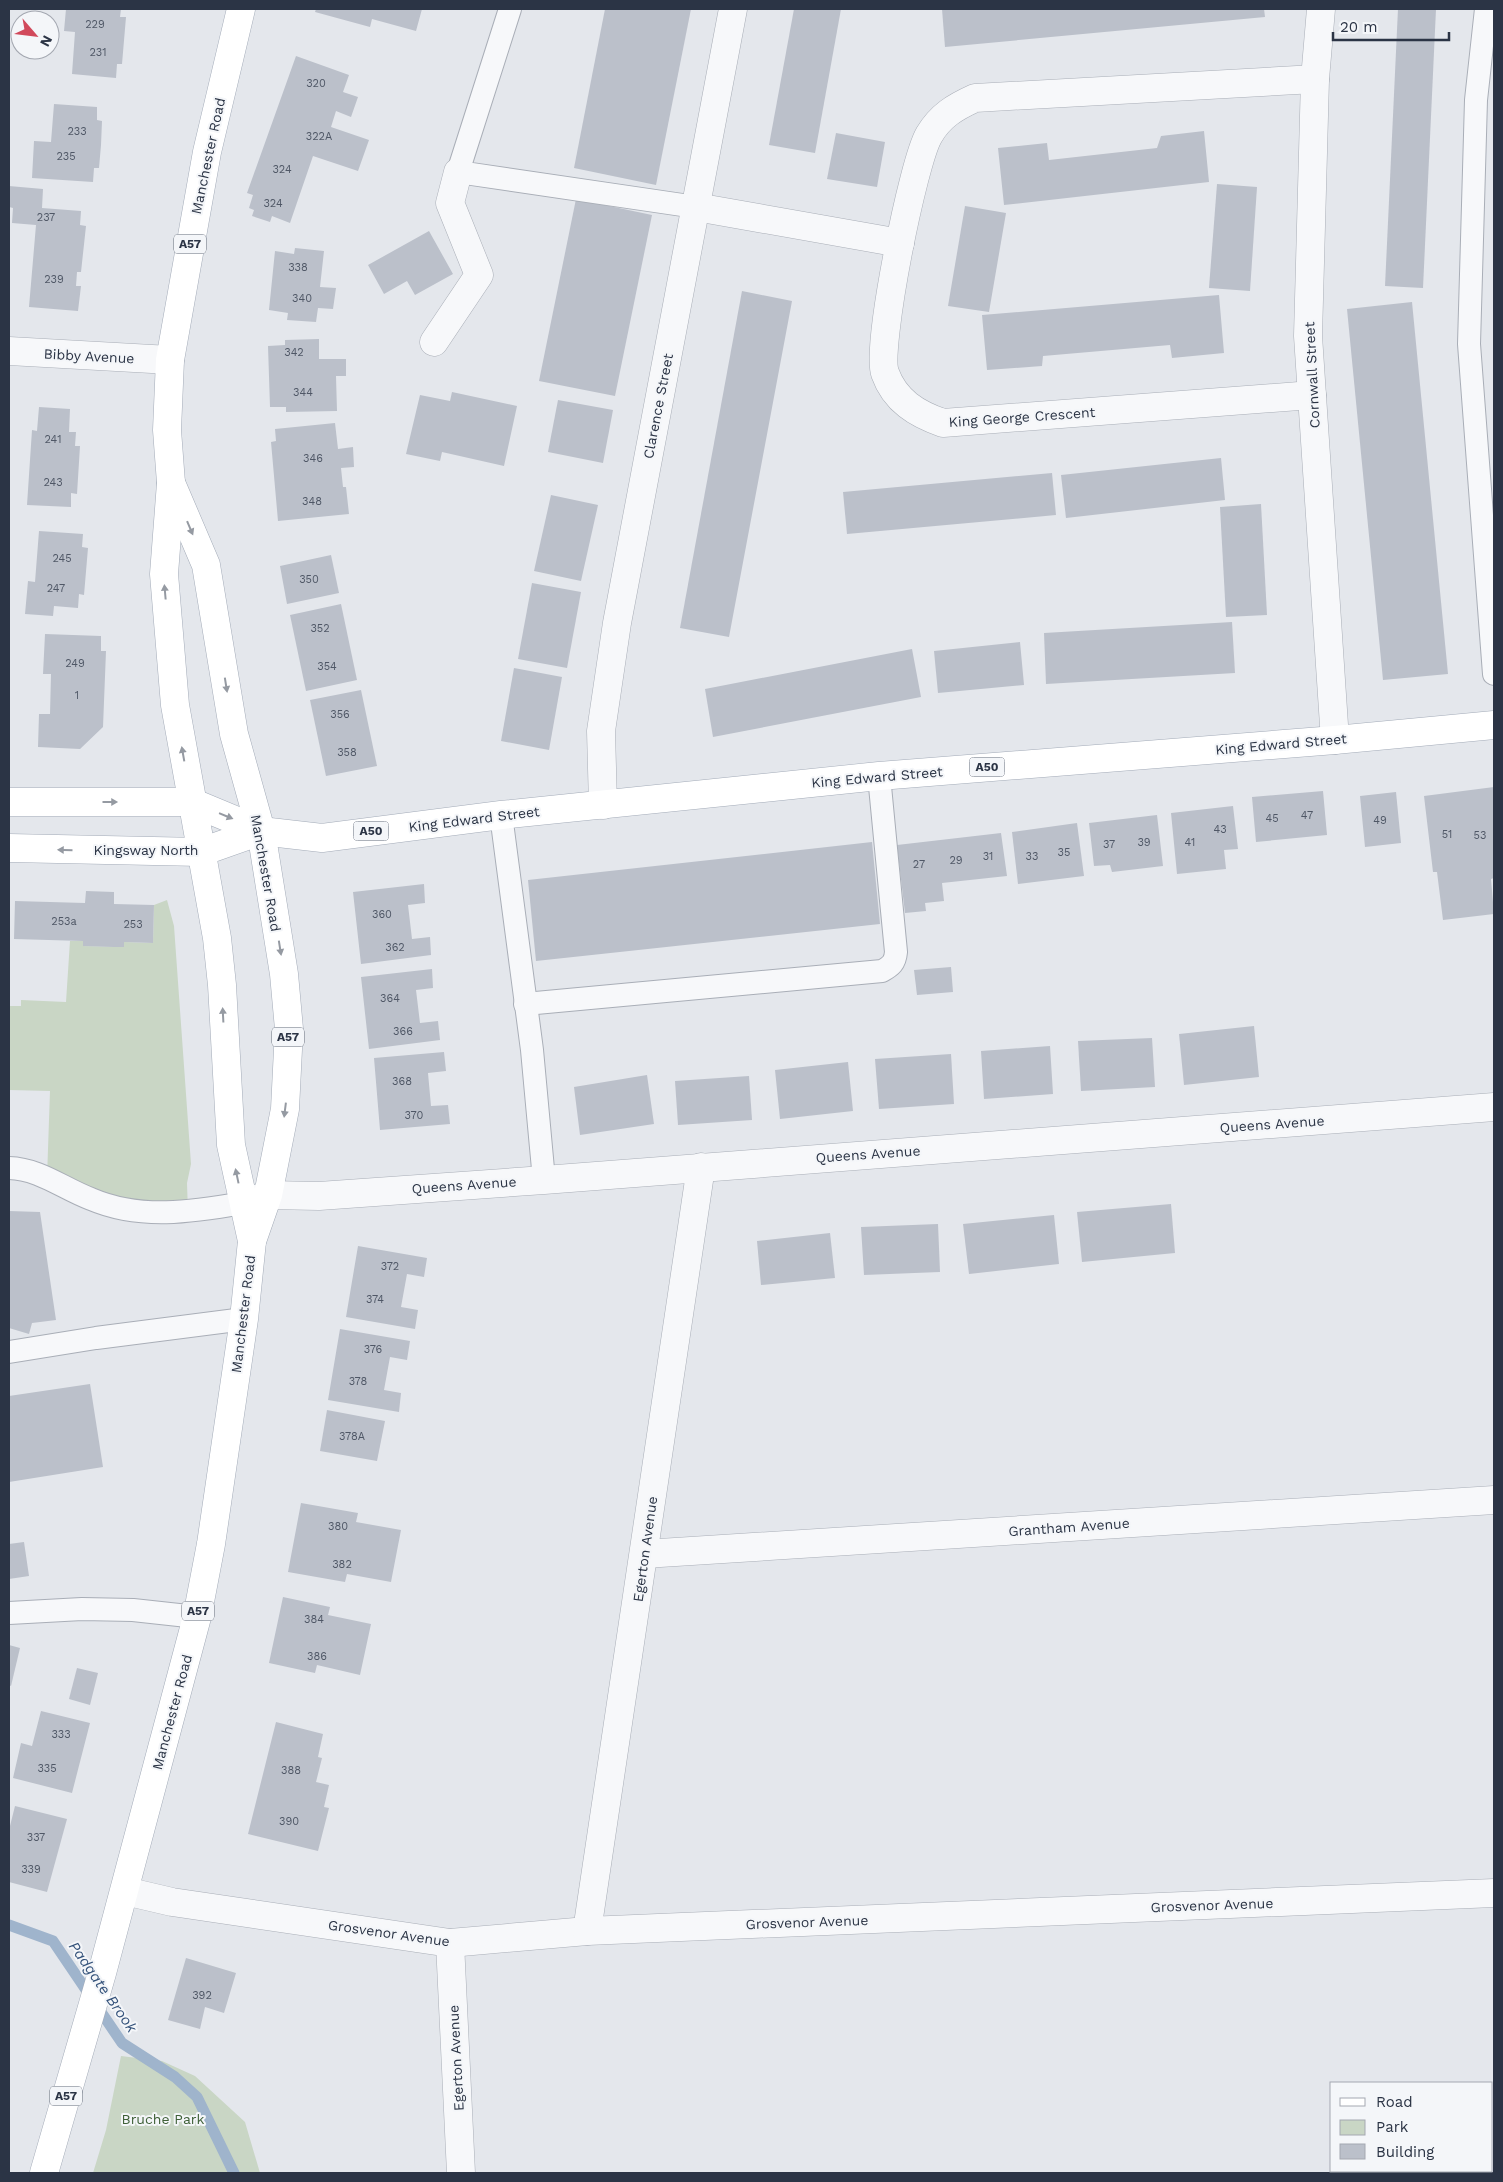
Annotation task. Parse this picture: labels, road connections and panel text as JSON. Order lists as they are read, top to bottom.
{
  "streets": {
    "main road": [
      "Manchester Road",
      "A57",
      "King Edward Street",
      "A50",
      "Kingsway North"
    ],
    "street": [
      "Bibby Avenue",
      "Cornwall Street",
      "Clarence Street",
      "King George Crescent",
      "Queens Avenue",
      "Grantham Avenue",
      "Egerton Avenue",
      "Grosvenor Avenue"
    ]
  },
  "crossings": [
    ["Manchester Road", "Bibby Avenue"],
    ["Manchester Road", "King Edward Street"],
    ["Manchester Road", "A50"],
    ["Manchester Road", "Kingsway North"],
    ["Manchester Road", "Queens Avenue"],
    ["Manchester Road", "Grosvenor Avenue"],
    ["Cornwall Street", "King George Crescent"],
    ["Cornwall Street", "King Edward Street"],
    ["Clarence Street", "King Edward Street"],
    ["King Edward Street", "A50"],
    ["King Edward Street", "Kingsway North"],
    ["A50", "Kingsway North"],
    ["Queens Avenue", "Egerton Avenue"],
    ["Grantham Avenue", "Egerton Avenue"],
    ["Egerton Avenue", "Grosvenor Avenue"]
  ],
  "water": ["Padgate Brook"],
  "parks": ["Bruche Park"],
  "house_numbers": [
    "229",
    "231",
    "320",
    "233",
    "322A",
    "235",
    "324",
    "324",
    "237",
    "338",
    "239",
    "340",
    "342",
    "344",
    "241",
    "346",
    "243",
    "348",
    "245",
    "350",
    "247",
    "352",
    "249",
    "354",
    "1",
    "356",
    "358",
    "47",
    "45",
    "49",
    "43",
    "51",
    "53",
    "39",
    "41",
    "37",
    "35",
    "31",
    "33",
    "29",
    "27",
    "360",
    "253a",
    "253",
    "362",
    "364",
    "366",
    "368",
    "370",
    "372",
    "374",
    "376",
    "378",
    "378A",
    "380",
    "382",
    "384",
    "386",
    "333",
    "335",
    "388",
    "390",
    "337",
    "339",
    "392"
  ],
  "legend": ["Road", "Park", "Building"],
  "scale_bar": "20 m",
  "north": "bottom right"
}
